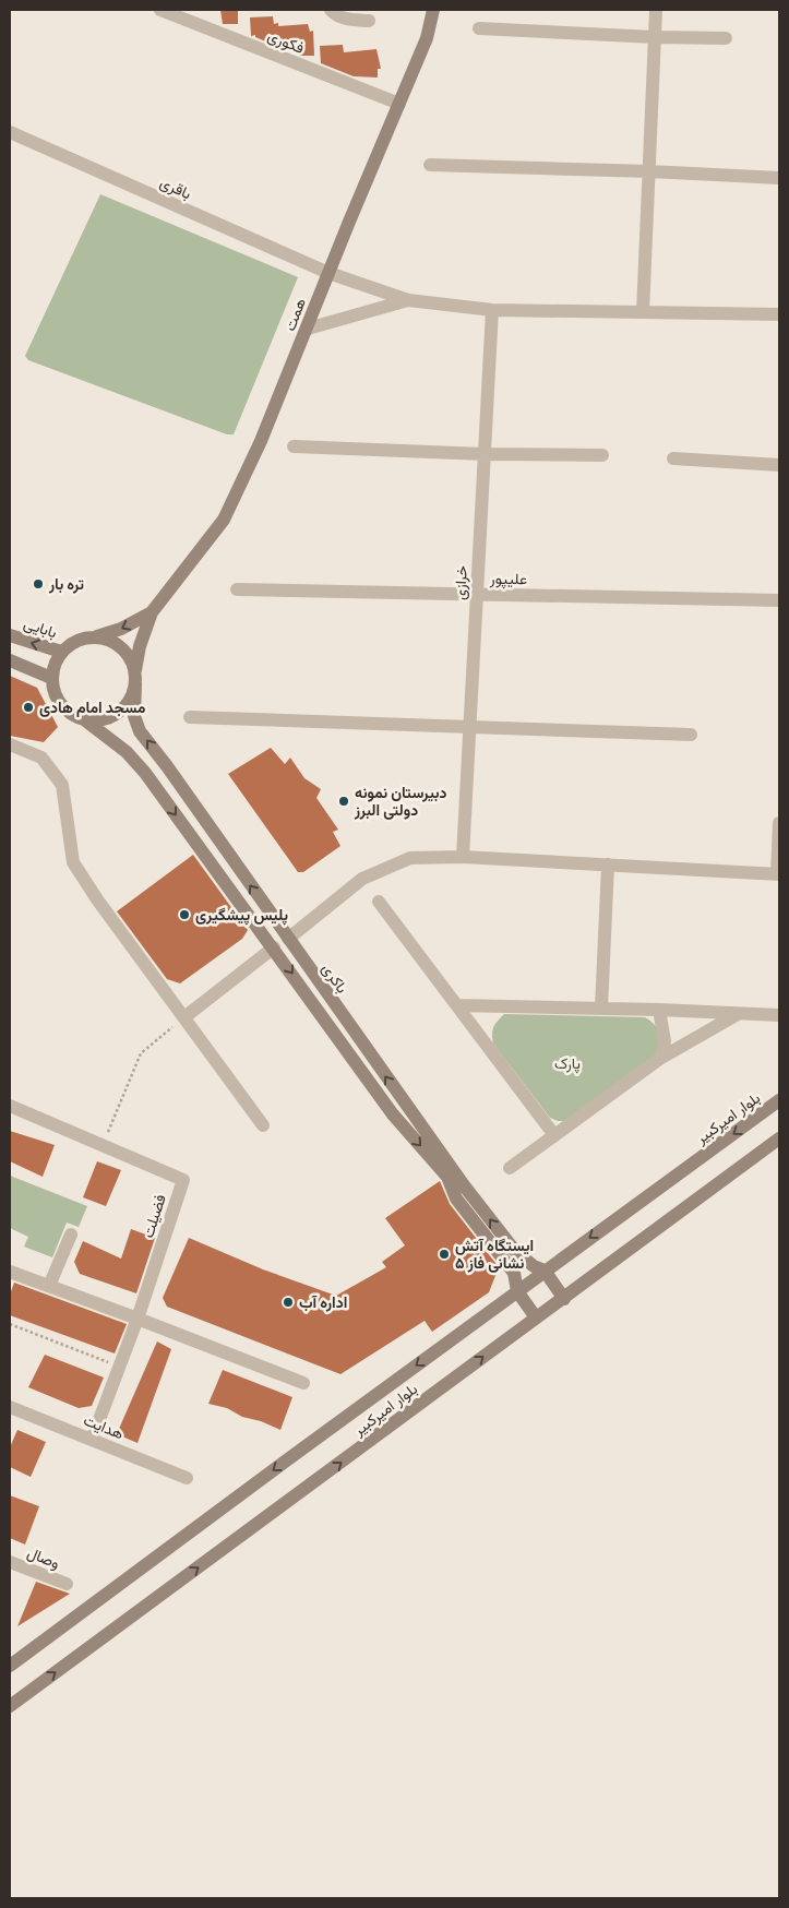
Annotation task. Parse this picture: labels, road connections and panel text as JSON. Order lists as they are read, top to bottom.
{
  "streets": {
    "street": [
      "فکوری",
      "باقری",
      "همت",
      "علیپور",
      "خرازی",
      "بابایی",
      "باکری",
      "بلوار امیرکبیر",
      "فضیلت",
      "هدایت",
      "وصال"
    ]
  },
  "crossings": [
    ["فکوری", "همت"],
    ["باقری", "همت"],
    ["علیپور", "خرازی"],
    ["بابایی", "باکری"],
    ["باکری", "بلوار امیرکبیر"],
    ["فضیلت", "هدایت"]
  ],
  "parks": ["پارک"],
  "places": [
    "تره بار",
    "مسجد امام هادی",
    "دبیرستان نمونه دولتی البرز",
    "پلیس پیشگیری",
    "ایستگاه آتش نشانی فاز ۵",
    "اداره آب"
  ]
}
